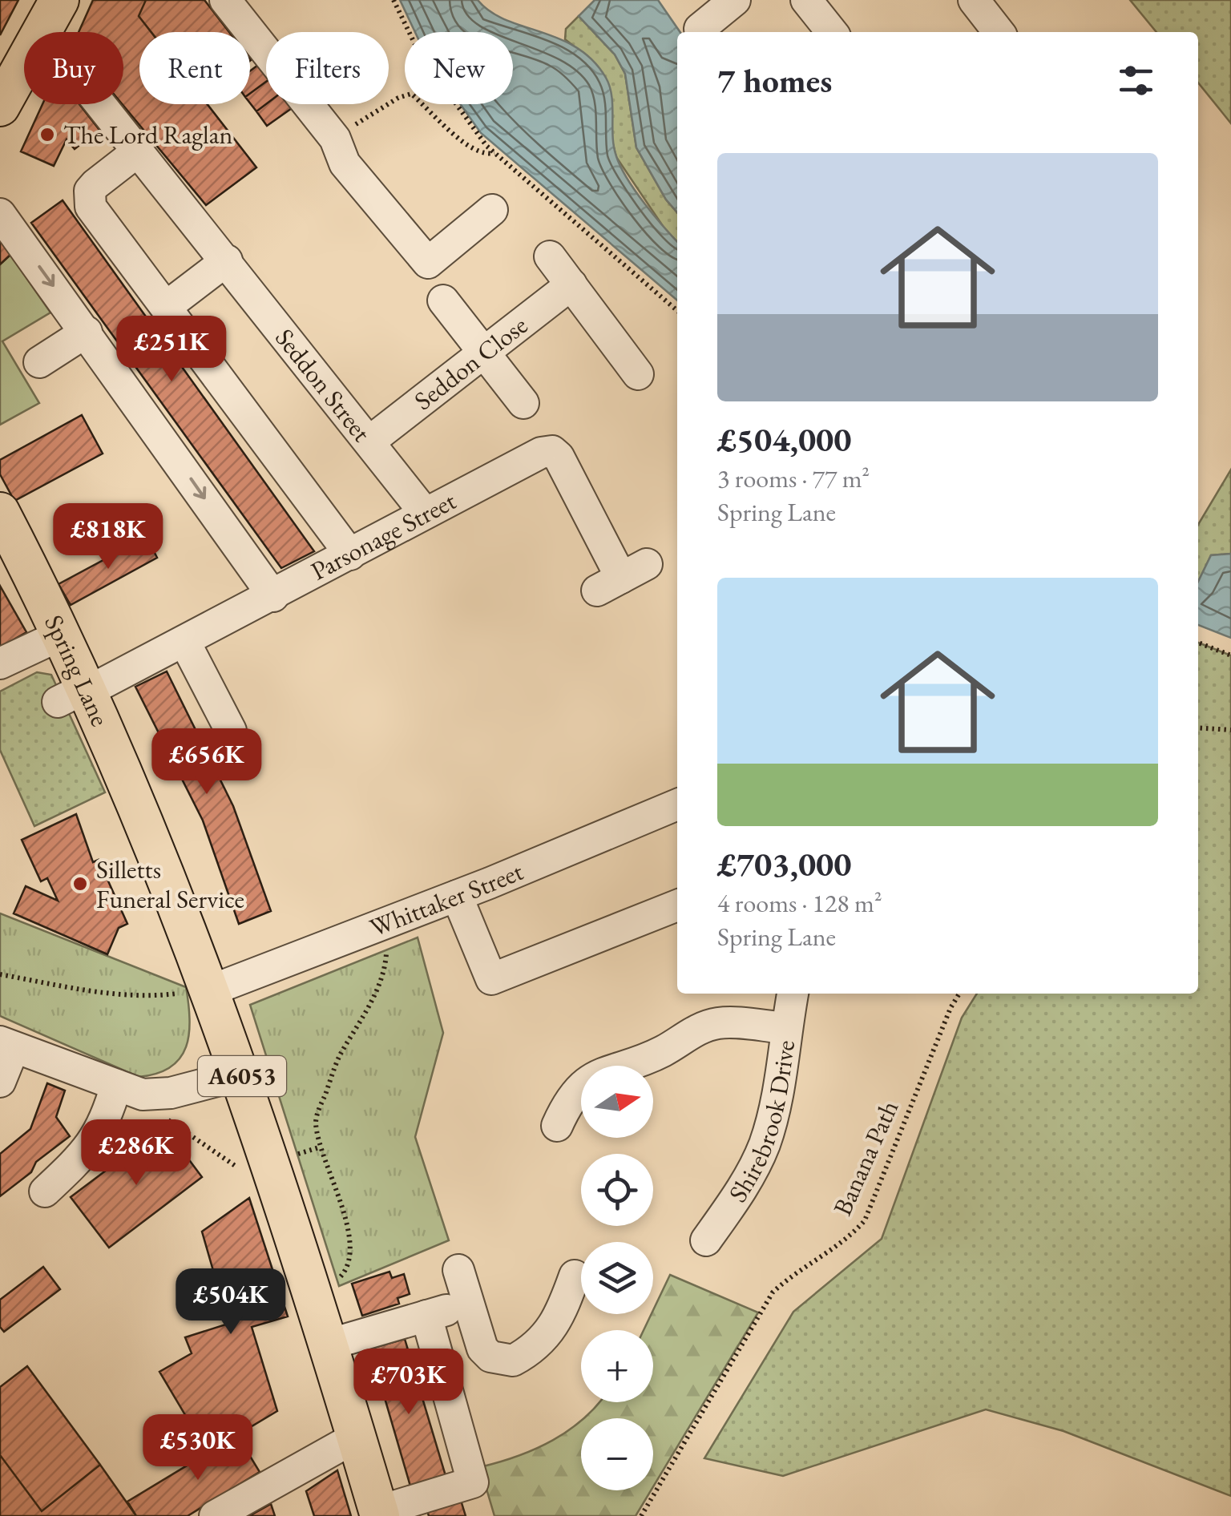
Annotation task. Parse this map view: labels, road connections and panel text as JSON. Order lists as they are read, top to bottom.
{
  "streets": {
    "main road": ["Spring Lane", "A6053"],
    "street": [
      "Seddon Close",
      "Seddon Street",
      "Parsonage Street",
      "Whittaker Street",
      "Shirebrook Drive"
    ],
    "path": ["Banana Path"]
  },
  "crossings": [
    ["Seddon Close", "Seddon Street"],
    ["Seddon Street", "Parsonage Street"],
    ["Parsonage Street", "Spring Lane"],
    ["Spring Lane", "Whittaker Street"]
  ],
  "places": ["The Lord Raglan", "Silletts Funeral Service"],
  "north": "right",
  "page": {
    "chip": [
      "Buy",
      "Rent",
      "Filters",
      "New"
    ],
    "heading": "7 homes",
    "list": [
      {
        "name": "£504,000",
        "note": "3 rooms · 77 m² · Spring Lane"
      },
      {
        "name": "£703,000",
        "note": "4 rooms · 128 m² · Spring Lane"
      }
    ],
    "price": [
      "£251K",
      "£818K",
      "£656K",
      "£286K",
      "£504K",
      "£703K",
      "£530K"
    ],
    "map_buttons": ["+", "−"]
  }
}
